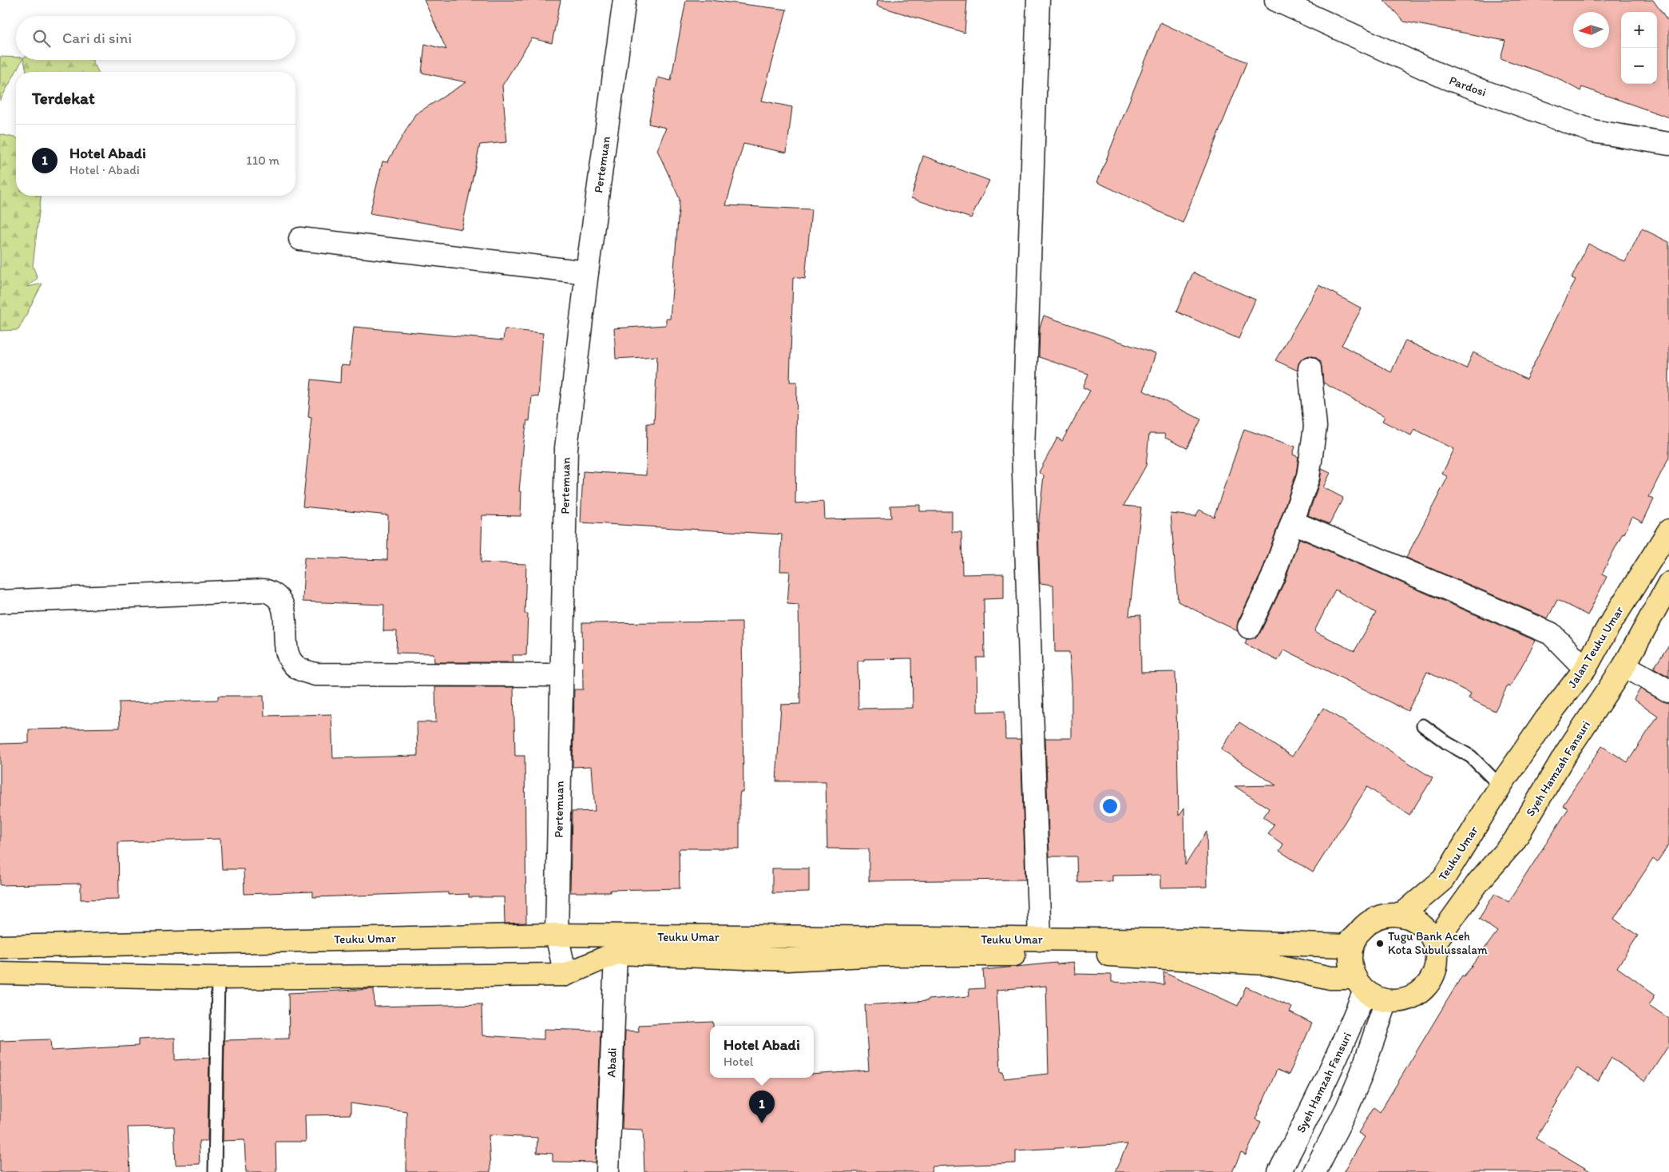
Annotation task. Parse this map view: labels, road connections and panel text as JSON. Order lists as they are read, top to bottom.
{
  "streets": {
    "highway": ["Jalan Teuku Umar", "Syeh Hamzah Fansuri", "Teuku Umar"],
    "street": ["Pardosi", "Pertemuan", "Abadi"]
  },
  "crossings": [
    ["Pertemuan", "Teuku Umar"],
    ["Jalan Teuku Umar", "Teuku Umar"],
    ["Syeh Hamzah Fansuri", "Teuku Umar"]
  ],
  "places": ["Tugu Bank Aceh Kota Subulussalam"],
  "north": "left",
  "page": {
    "map_buttons": ["+", "−"],
    "search": "Cari di sini",
    "heading": "Terdekat",
    "list": [
      {
        "mark": "1",
        "name": "Hotel Abadi",
        "note": "Hotel · Abadi",
        "value": "110 m"
      }
    ],
    "popup": ["Hotel Abadi", "Hotel"],
    "pins": "1"
  }
}
